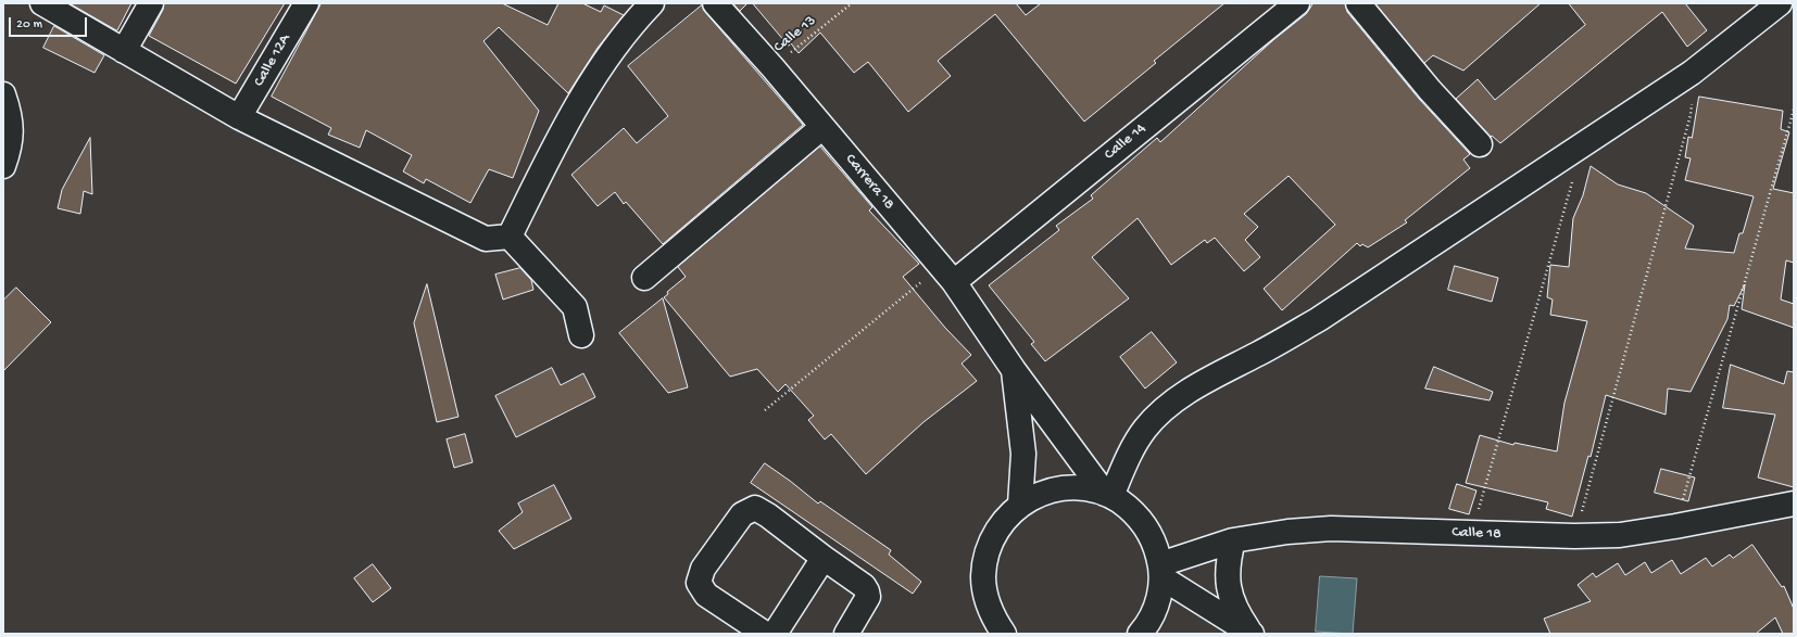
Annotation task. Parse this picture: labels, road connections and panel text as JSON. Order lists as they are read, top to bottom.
{
  "streets": {
    "street": [
      "Calle 12A",
      "Calle 14",
      "Carrera 18",
      "Calle 18"
    ],
    "path": ["Calle 13"]
  },
  "crossings": [
    ["Calle 13", "Carrera 18"],
    ["Calle 14", "Carrera 18"]
  ],
  "scale_bar": "20 m"
}
